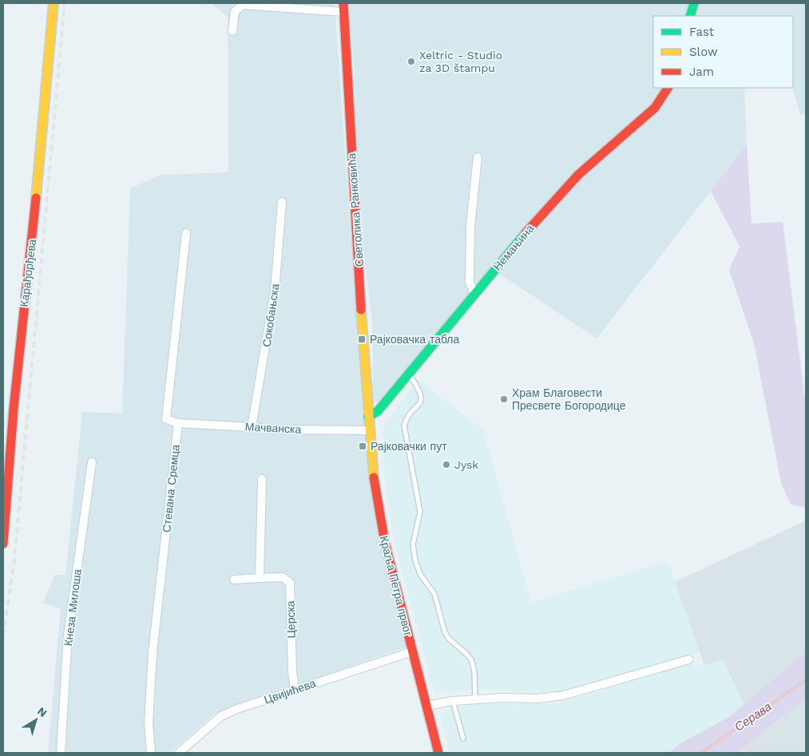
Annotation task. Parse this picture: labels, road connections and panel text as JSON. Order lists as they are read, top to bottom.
{
  "streets": {
    "street": [
      "Светолика Ранковића",
      "Немањина",
      "Карађорђева",
      "Сокобањска",
      "Мачванска",
      "Стевана Сремца",
      "Краља Петра првог",
      "Кнеза Милоша",
      "Церска",
      "Цвијићева"
    ]
  },
  "crossings": [
    ["Светолика Ранковића", "Немањина"],
    ["Светолика Ранковића", "Краља Петра првог"],
    ["Немањина", "Краља Петра првог"],
    ["Сокобањска", "Мачванска"],
    ["Мачванска", "Стевана Сремца"],
    ["Мачванска", "Краља Петра првог"],
    ["Краља Петра првог", "Цвијићева"],
    ["Церска", "Цвијићева"]
  ],
  "water": ["Серава"],
  "places": {
    "other": ["Xeltric - Studio za 3D štampu", "Храм Благовести Пресвете Богородице", "Jysk"],
    "transit": ["Рајковачка табла", "Рајковачки пут"]
  },
  "legend": ["Fast", "Slow", "Jam"],
  "north": "top right"
}
